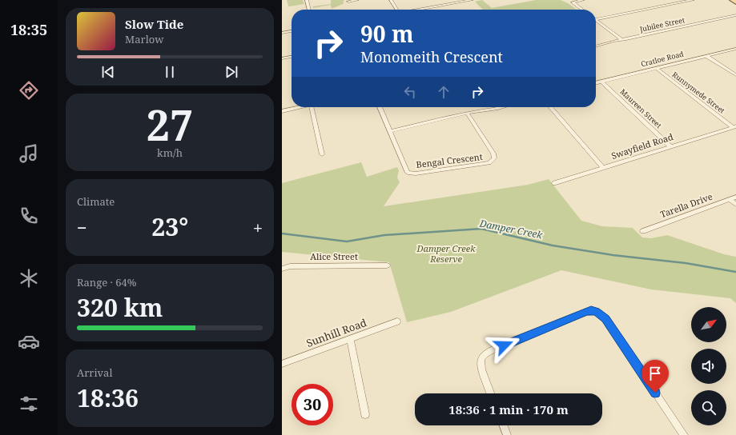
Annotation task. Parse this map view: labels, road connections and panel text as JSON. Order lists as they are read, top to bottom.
{
  "streets": {
    "street": [
      "Jubilee Street",
      "Cratloe Road",
      "Runnymede Street",
      "Maureen Street",
      "Swayfield Road",
      "Bengal Crescent",
      "Tarella Drive",
      "Alice Street",
      "Sunhill Road"
    ]
  },
  "crossings": [
    ["Cratloe Road", "Runnymede Street"],
    ["Cratloe Road", "Maureen Street"],
    ["Runnymede Street", "Swayfield Road"],
    ["Maureen Street", "Swayfield Road"]
  ],
  "water": ["Damper Creek"],
  "parks": ["Damper Creek Reserve"],
  "north": "top right",
  "page": {
    "tabs": "18:35",
    "turn": ["90 m", "Monomeith Crescent"],
    "song": ["Slow Tide", "Marlow"],
    "tile": [
      ["27", "km/h"],
      "Climate",
      ["Range · 64%", "320 km"],
      ["Arrival", "18:36"]
    ],
    "heat": ["−", "23°", "+"],
    "limit": "30",
    "trip": "18:36 · 1 min · 170 m"
  }
}
